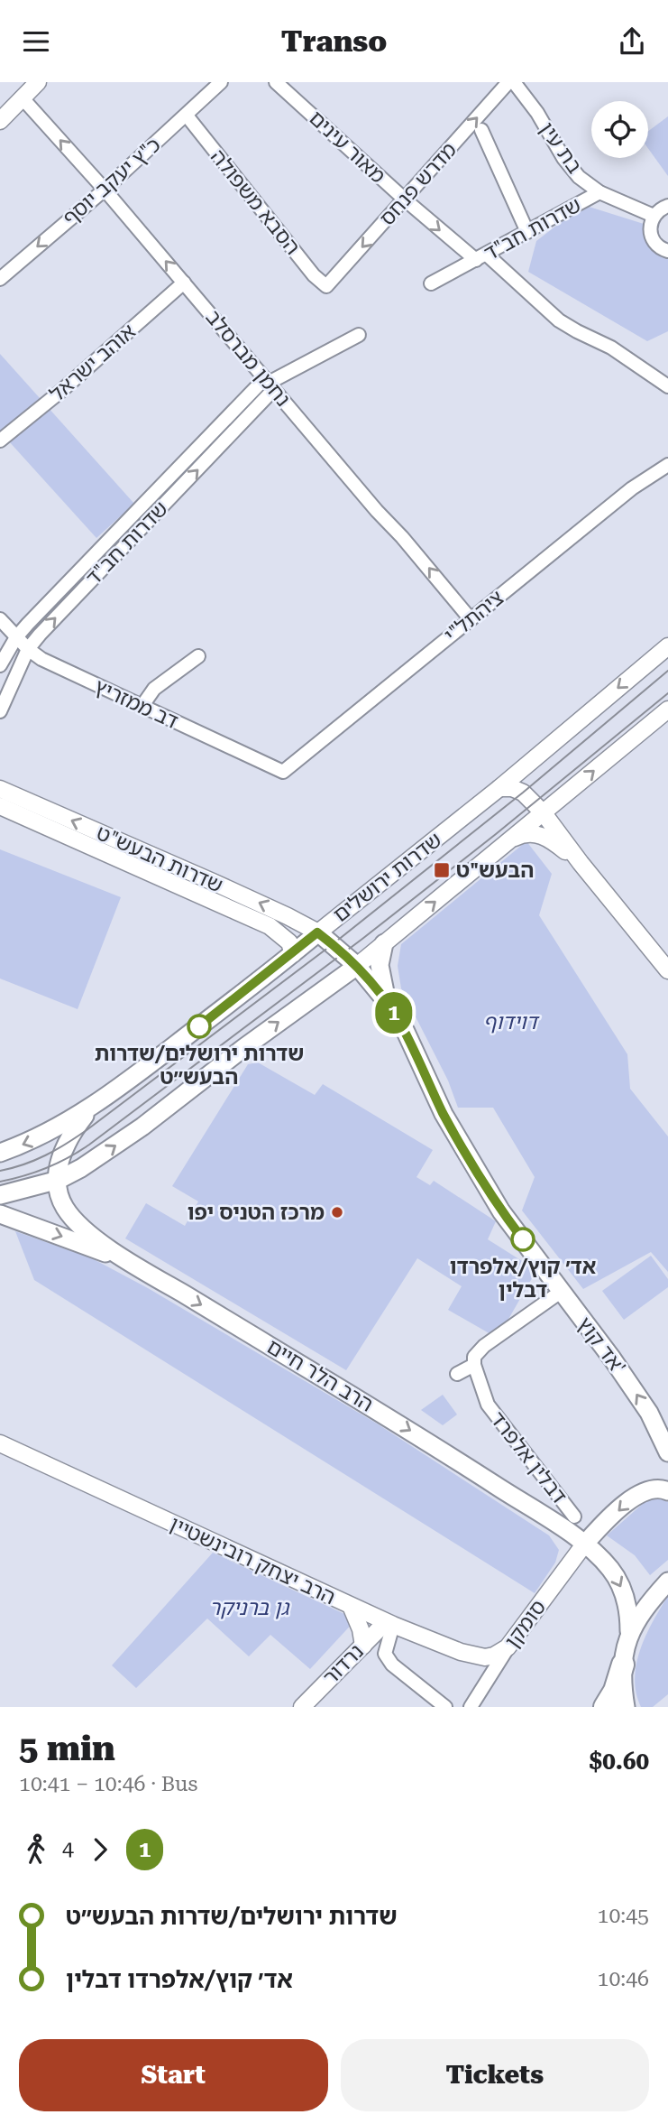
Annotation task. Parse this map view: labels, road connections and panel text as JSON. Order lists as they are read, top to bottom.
{
  "streets": {
    "main road": ["שדרות ירושלים", "אד קוץ'", "הרב הלר חיים"],
    "street": [
      "מאור עינים",
      "בת עין",
      "כ\"ץ יעקב יוסף",
      "מדרש פנחס",
      "הסבא משפולה",
      "שדרות חב\"ד",
      "נחמן מברסלב",
      "אוהב ישראל",
      "ציהתל\"י",
      "דב ממזריץ",
      "שדרות הבעש\"ט",
      "דבלין אלפרד",
      "הרב יצחק רובינשטיין",
      "סומקן",
      "נרדור"
    ]
  },
  "crossings": [
    ["מאור עינים", "מדרש פנחס"],
    ["מאור עינים", "שדרות חב\"ד"],
    ["בת עין", "שדרות חב\"ד"],
    ["כ\"ץ יעקב יוסף", "הסבא משפולה"],
    ["כ\"ץ יעקב יוסף", "נחמן מברסלב"],
    ["מדרש פנחס", "הסבא משפולה"],
    ["שדרות חב\"ד", "נחמן מברסלב"],
    ["שדרות חב\"ד", "דב ממזריץ"],
    ["נחמן מברסלב", "אוהב ישראל"],
    ["נחמן מברסלב", "ציהתל\"י"],
    ["ציהתל\"י", "דב ממזריץ"],
    ["שדרות הבעש\"ט", "שדרות ירושלים"],
    ["שדרות הבעש\"ט", "אד קוץ'"],
    ["שדרות ירושלים", "אד קוץ'"],
    ["שדרות ירושלים", "הרב הלר חיים"],
    ["הרב הלר חיים", "סומקן"],
    ["הרב יצחק רובינשטיין", "סומקן"],
    ["הרב יצחק רובינשטיין", "נרדור"]
  ],
  "one_way": ["כ\"ץ יעקב יוסף", "נחמן מברסלב", "הרב הלר חיים"],
  "parks": ["דוידוף", "גן ברניקר"],
  "places": {
    "transit": ["הבעש\"ט"],
    "other": ["שדרות ירושלים/שדרות הבעש״ט", "מרכז הטניס יפו", "אד׳ קוץ/אלפרדו דבלין"]
  },
  "lines": ["bus line 1"],
  "page": {
    "header": "Transo",
    "on_map": "1",
    "heading": ["5 min", "10:41 – 10:46 · Bus", "$0.60"],
    "legs": ["4", "1"],
    "list": [
      {
        "name": "שדרות ירושלים/שדרות הבעש״ט",
        "value": "10:45"
      },
      {
        "name": "אד׳ קוץ/אלפרדו דבלין",
        "value": "10:46"
      }
    ],
    "buttons": ["Start", "Tickets"]
  }
}
